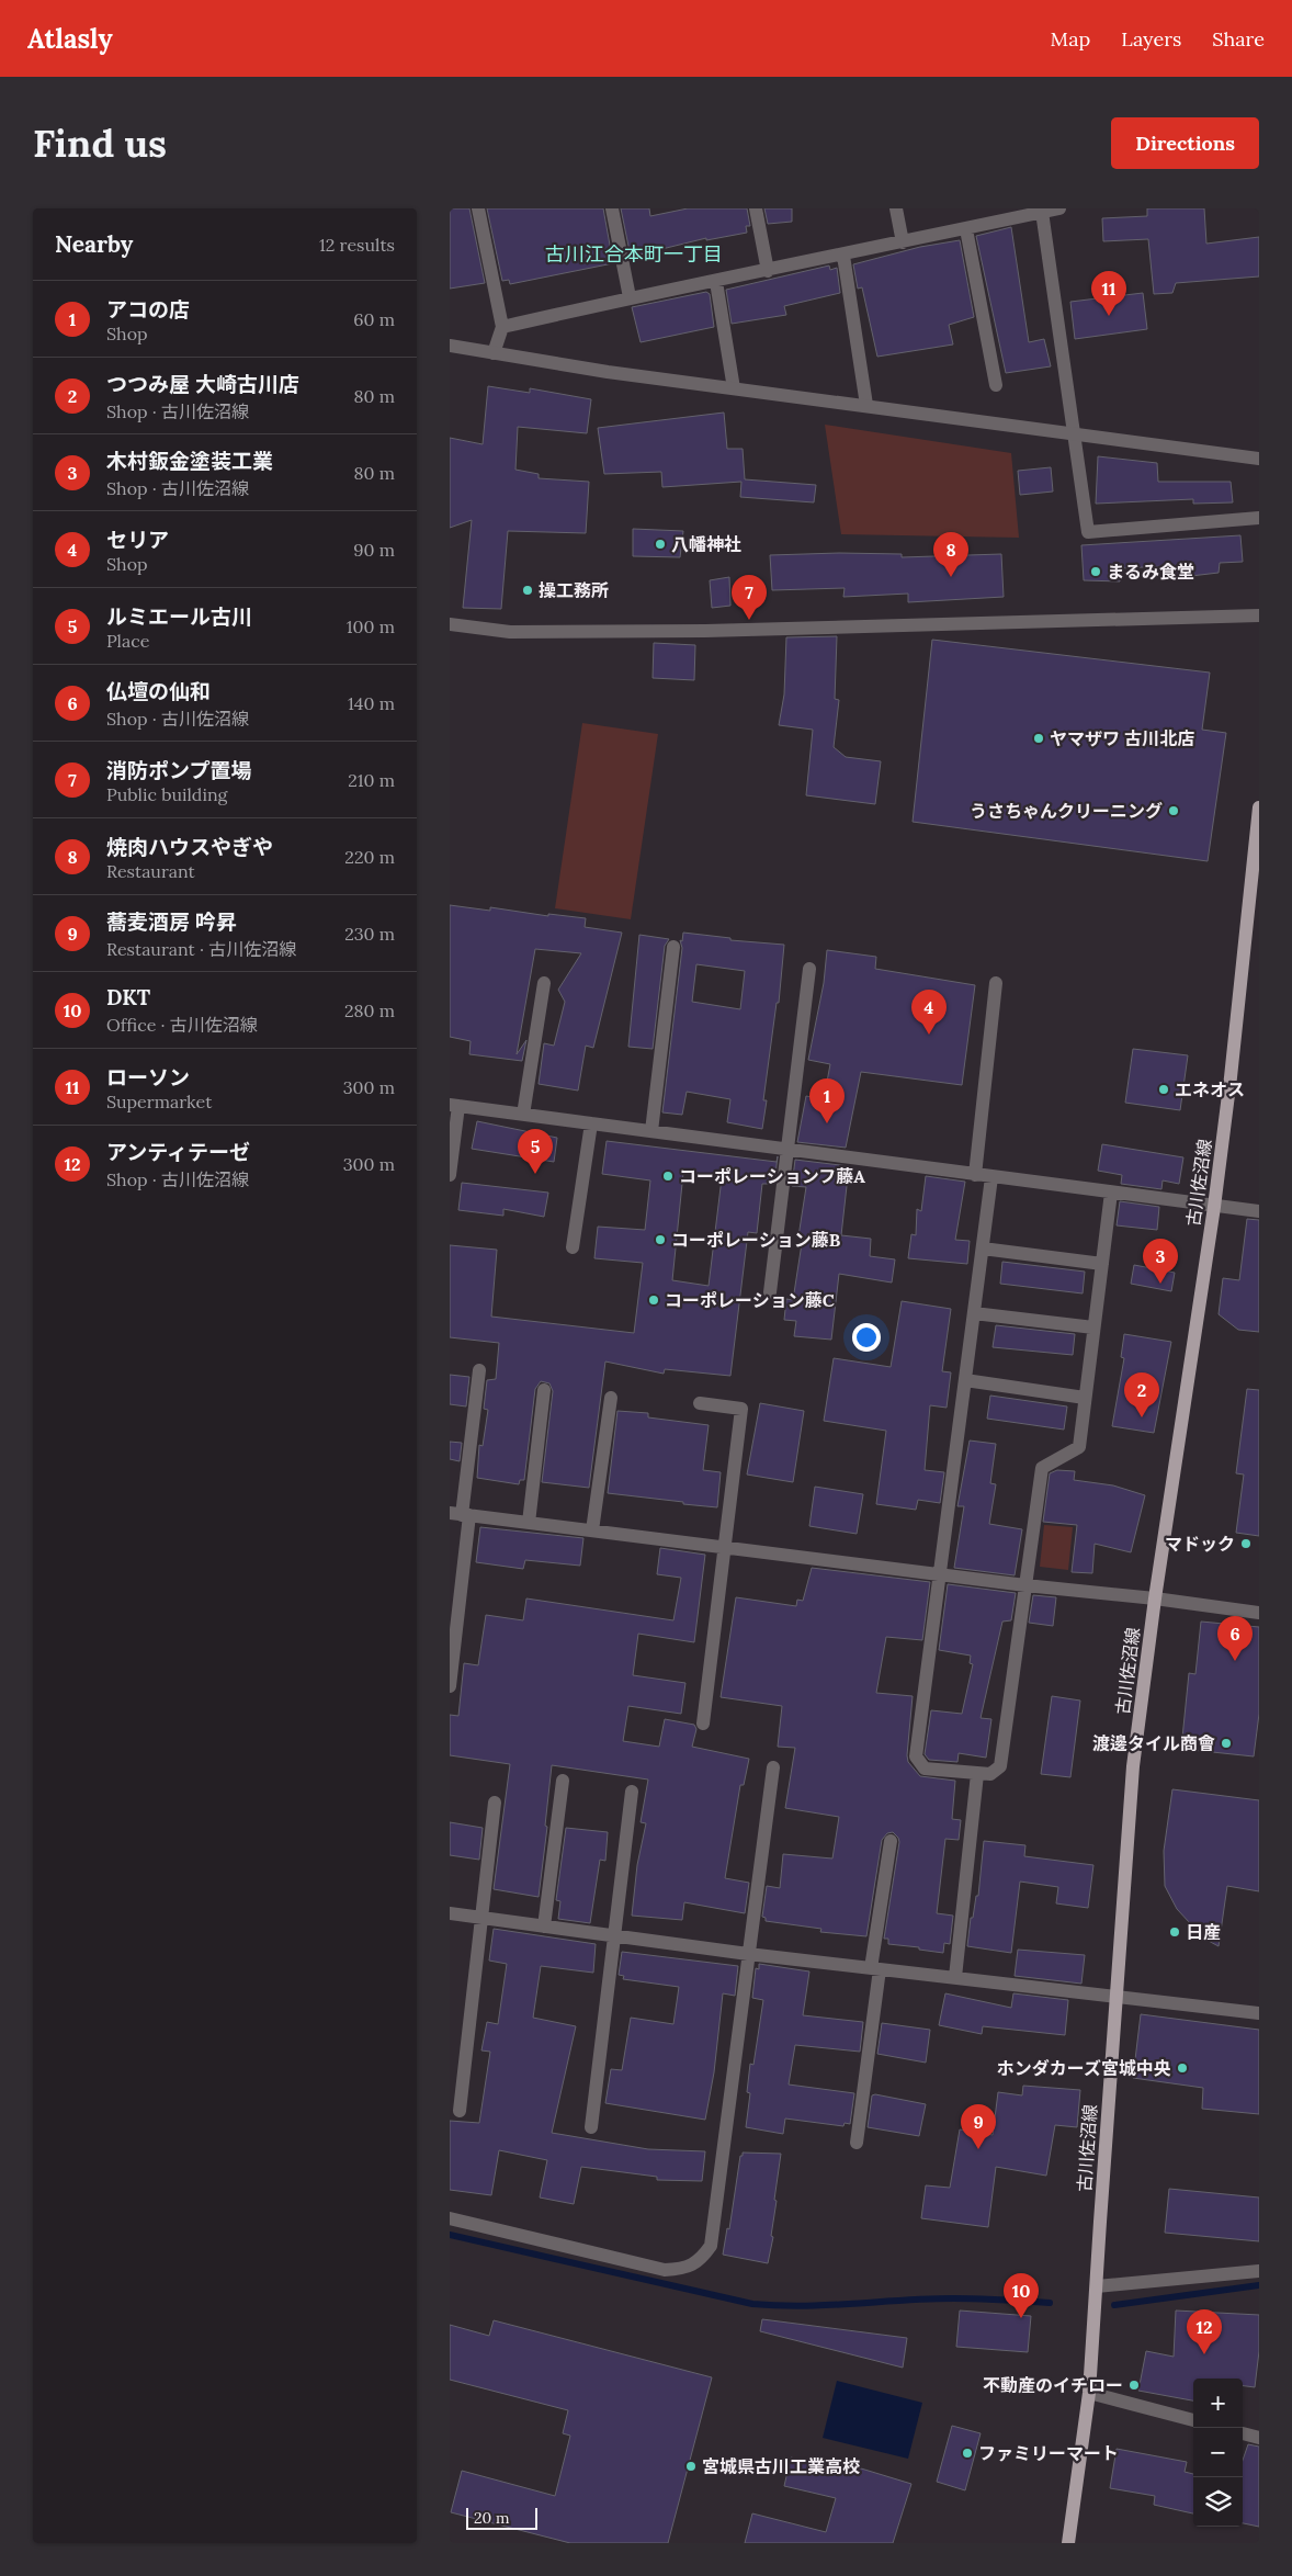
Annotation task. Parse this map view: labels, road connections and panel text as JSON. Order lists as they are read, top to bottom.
{
  "streets": {
    "main road": ["古川佐沼線"]
  },
  "districts": ["古川江合本町一丁目"],
  "places": [
    "八幡神社",
    "まるみ食堂",
    "操工務所",
    "ヤマザワ 古川北店",
    "うさちゃんクリーニング",
    "エネオス",
    "コーポレーションフ藤A",
    "コーポレーション藤B",
    "コーポレーション藤C",
    "マドック",
    "渡邊タイル商會",
    "日産",
    "ホンダカーズ宮城中央",
    "不動産のイチロー",
    "ファミリーマート",
    "宮城県古川工業高校"
  ],
  "scale_bar": "20 m",
  "page": {
    "header": "Atlasly",
    "nav": ["Map", "Layers", "Share"],
    "buttons": "Directions",
    "title": "Find us",
    "heading": ["Nearby", "12 results"],
    "pins": [
      "11",
      "8",
      "7",
      "4",
      "1",
      "5",
      "3",
      "2",
      "6",
      "9",
      "10",
      "12"
    ],
    "list": [
      {
        "mark": "1",
        "name": "アコの店",
        "note": "Shop",
        "value": "60 m"
      },
      {
        "mark": "2",
        "name": "つつみ屋 大崎古川店",
        "note": "Shop · 古川佐沼線",
        "value": "80 m"
      },
      {
        "mark": "3",
        "name": "木村鈑金塗装工業",
        "note": "Shop · 古川佐沼線",
        "value": "80 m"
      },
      {
        "mark": "4",
        "name": "セリア",
        "note": "Shop",
        "value": "90 m"
      },
      {
        "mark": "5",
        "name": "ルミエール古川",
        "note": "Place",
        "value": "100 m"
      },
      {
        "mark": "6",
        "name": "仏壇の仙和",
        "note": "Shop · 古川佐沼線",
        "value": "140 m"
      },
      {
        "mark": "7",
        "name": "消防ポンプ置場",
        "note": "Public building",
        "value": "210 m"
      },
      {
        "mark": "8",
        "name": "焼肉ハウスやぎや",
        "note": "Restaurant",
        "value": "220 m"
      },
      {
        "mark": "9",
        "name": "蕎麦酒房 吟昇",
        "note": "Restaurant · 古川佐沼線",
        "value": "230 m"
      },
      {
        "mark": "10",
        "name": "DKT",
        "note": "Office · 古川佐沼線",
        "value": "280 m"
      },
      {
        "mark": "11",
        "name": "ローソン",
        "note": "Supermarket",
        "value": "300 m"
      },
      {
        "mark": "12",
        "name": "アンティテーゼ",
        "note": "Shop · 古川佐沼線",
        "value": "300 m"
      }
    ],
    "map_buttons": ["+", "−"],
    "scale": "20 m"
  }
}
